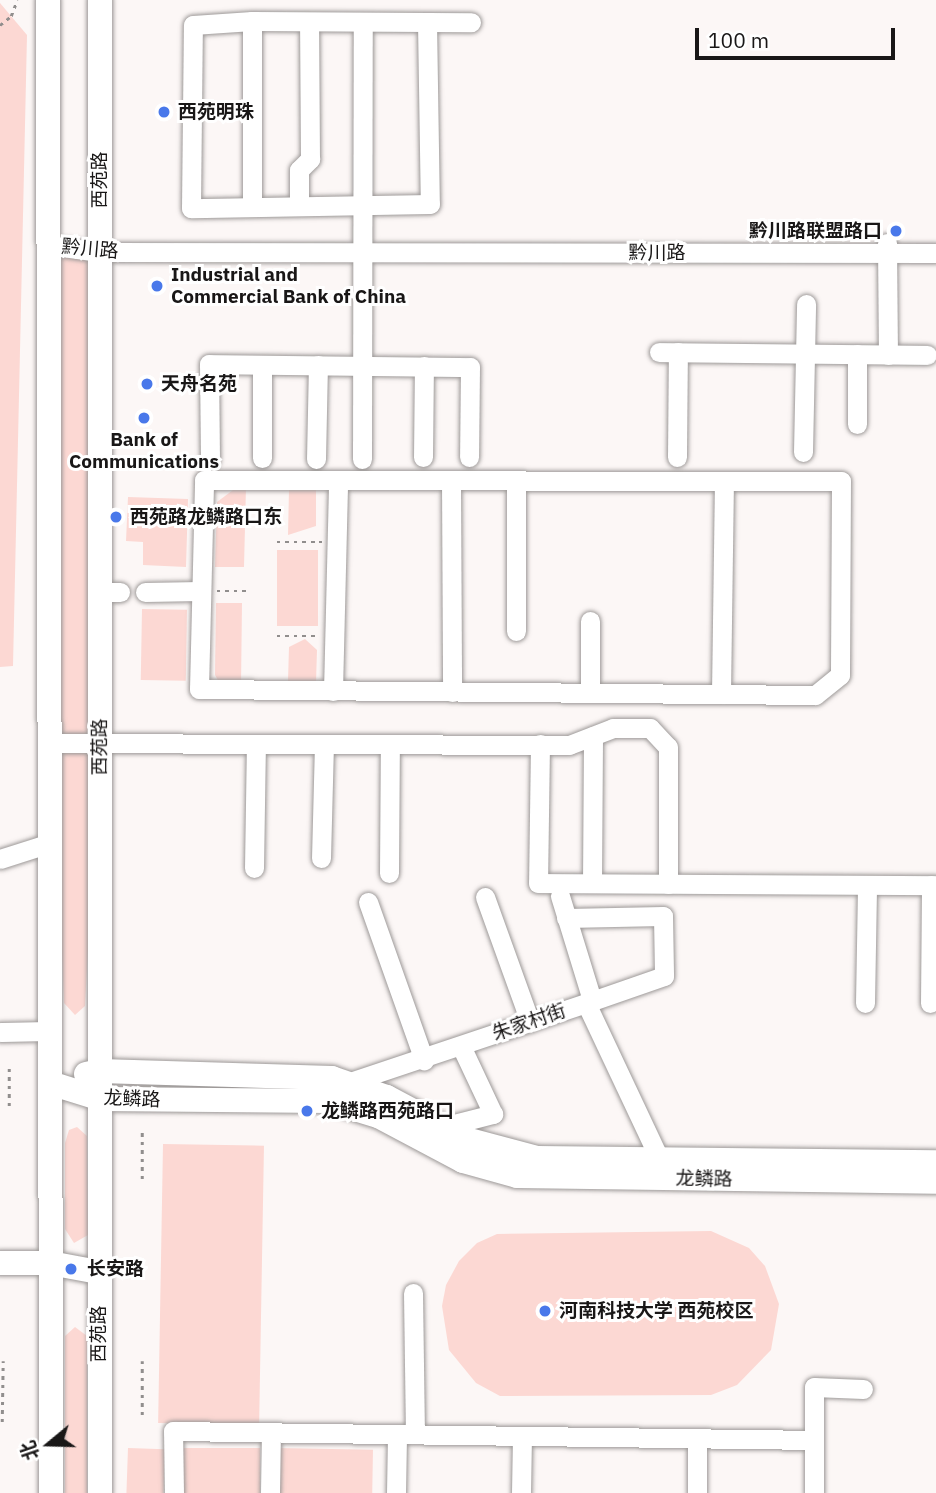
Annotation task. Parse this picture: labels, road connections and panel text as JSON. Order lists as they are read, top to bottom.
{
  "streets": {
    "main road": ["西苑路", "龙鳞路"],
    "street": ["黔川路", "朱家村街"]
  },
  "crossings": [
    ["西苑路", "黔川路"],
    ["西苑路", "龙鳞路"],
    ["朱家村街", "龙鳞路"]
  ],
  "places": [
    "西苑明珠",
    "黔川路联盟路口",
    "Industrial and Commercial Bank of China",
    "天舟名苑",
    "Bank of Communications",
    "西苑路龙鳞路口东",
    "龙鳞路西苑路口",
    "长安路",
    "河南科技大学 西苑校区"
  ],
  "scale_bar": "100 m",
  "north": "left"
}
